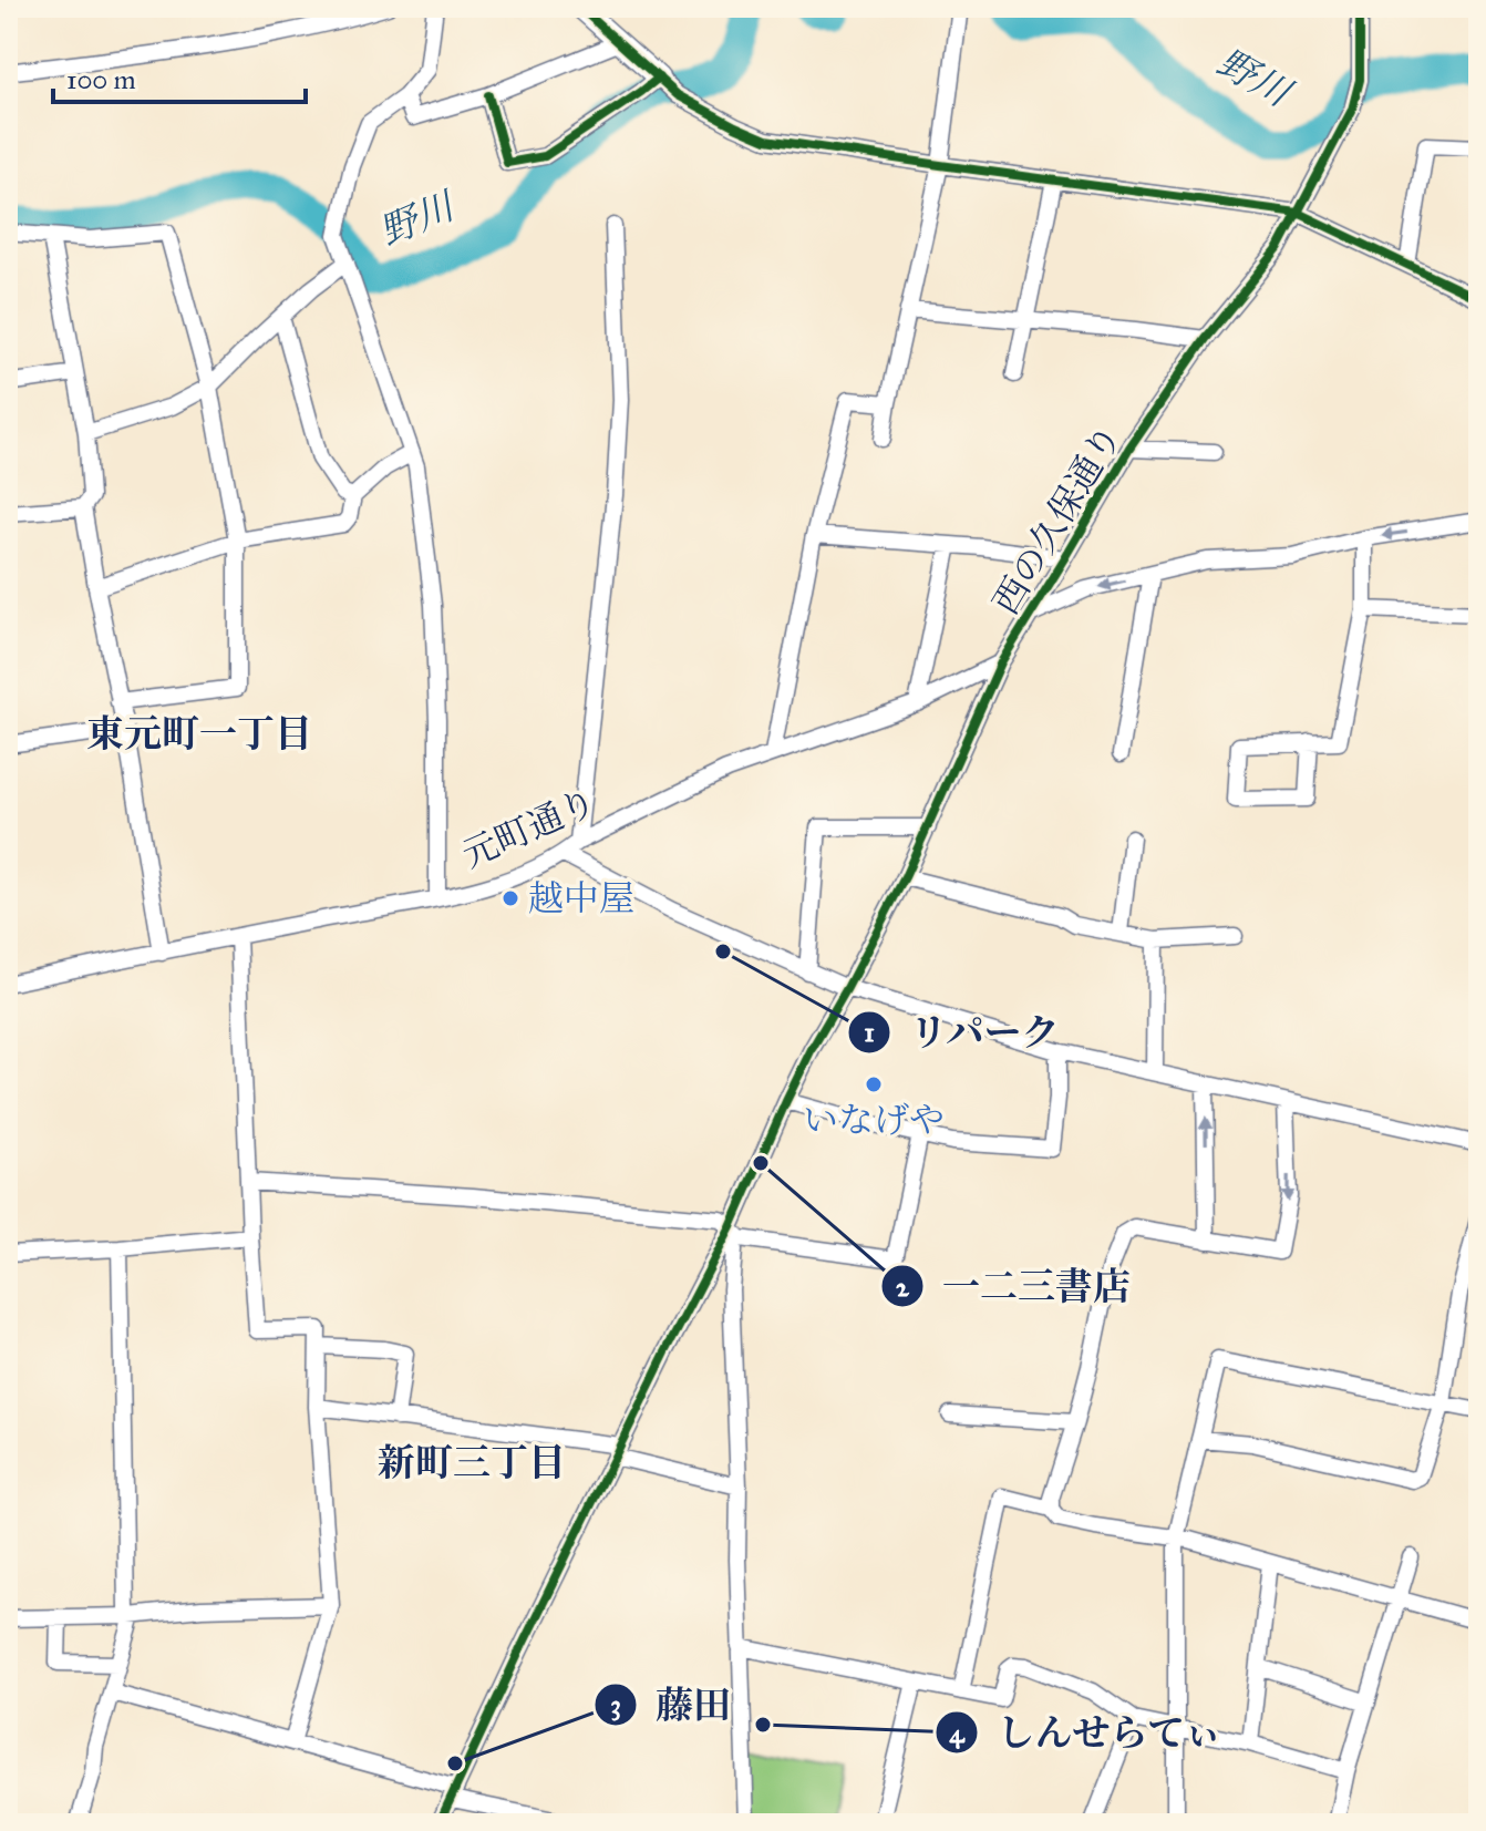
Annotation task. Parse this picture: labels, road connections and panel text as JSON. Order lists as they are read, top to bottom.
{
  "streets": {
    "street": ["西の久保通り", "元町通り"]
  },
  "crossings": [
    ["西の久保通り", "元町通り"]
  ],
  "districts": ["東元町一丁目", "新町三丁目"],
  "water": ["野川"],
  "places": [
    "越中屋",
    "リパーク",
    "いなげや",
    "一二三書店",
    "しんせらてぃ",
    "藤田"
  ],
  "scale_bar": "100 m"
}
